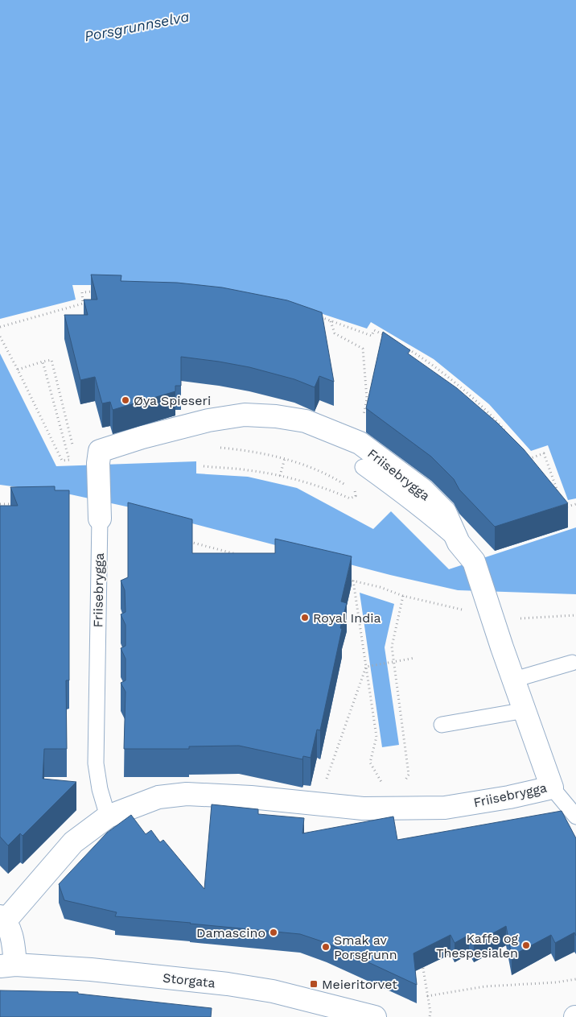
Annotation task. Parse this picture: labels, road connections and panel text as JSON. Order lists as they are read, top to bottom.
{
  "streets": {
    "street": ["Friisebrygga", "Storgata"]
  },
  "water": ["Porsgrunnselva"],
  "places": {
    "other": [
      "Øya Spieseri",
      "Royal India",
      "Damascino",
      "Kaffe og Thespesialen",
      "Smak av Porsgrunn"
    ],
    "transit": ["Meieritorvet"]
  }
}
